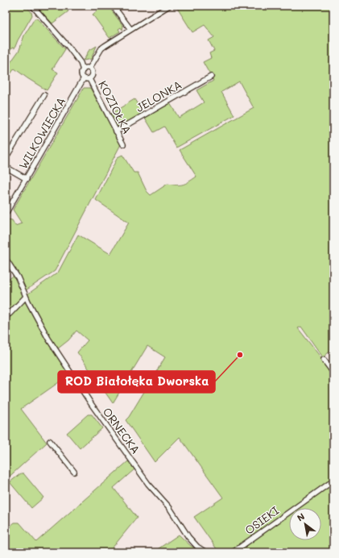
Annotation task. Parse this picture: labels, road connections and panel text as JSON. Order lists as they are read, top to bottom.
{
  "streets": {
    "street": [
      "JELONKA",
      "KOZIOŁKA",
      "WILKOWIECKA",
      "ORNECKA",
      "OSIEKI"
    ]
  },
  "crossings": [
    ["JELONKA", "KOZIOŁKA"],
    ["KOZIOŁKA", "WILKOWIECKA"]
  ],
  "places": ["ROD Białołęka Dworska"],
  "north": "top left"
}
